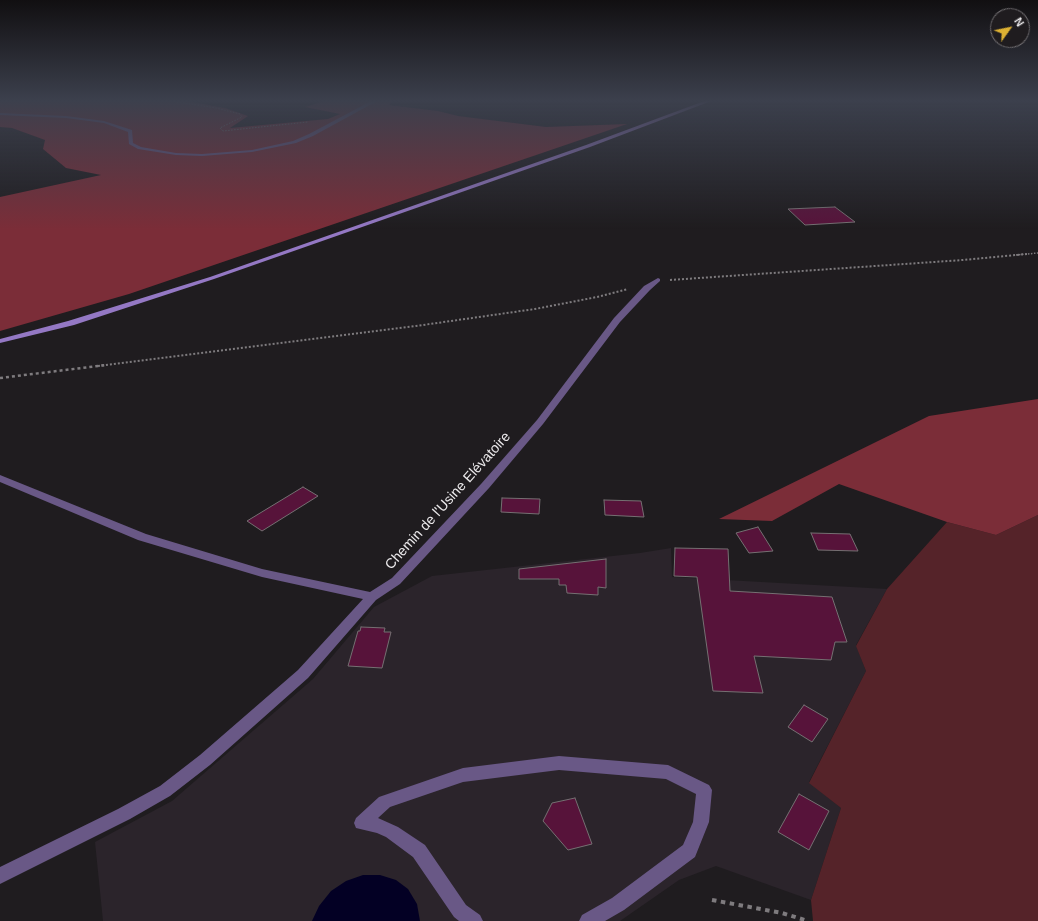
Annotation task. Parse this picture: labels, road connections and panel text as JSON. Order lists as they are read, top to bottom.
{
  "streets": {
    "street": ["Chemin de l'Usine Elévatoire"]
  },
  "north": "top right"
}
